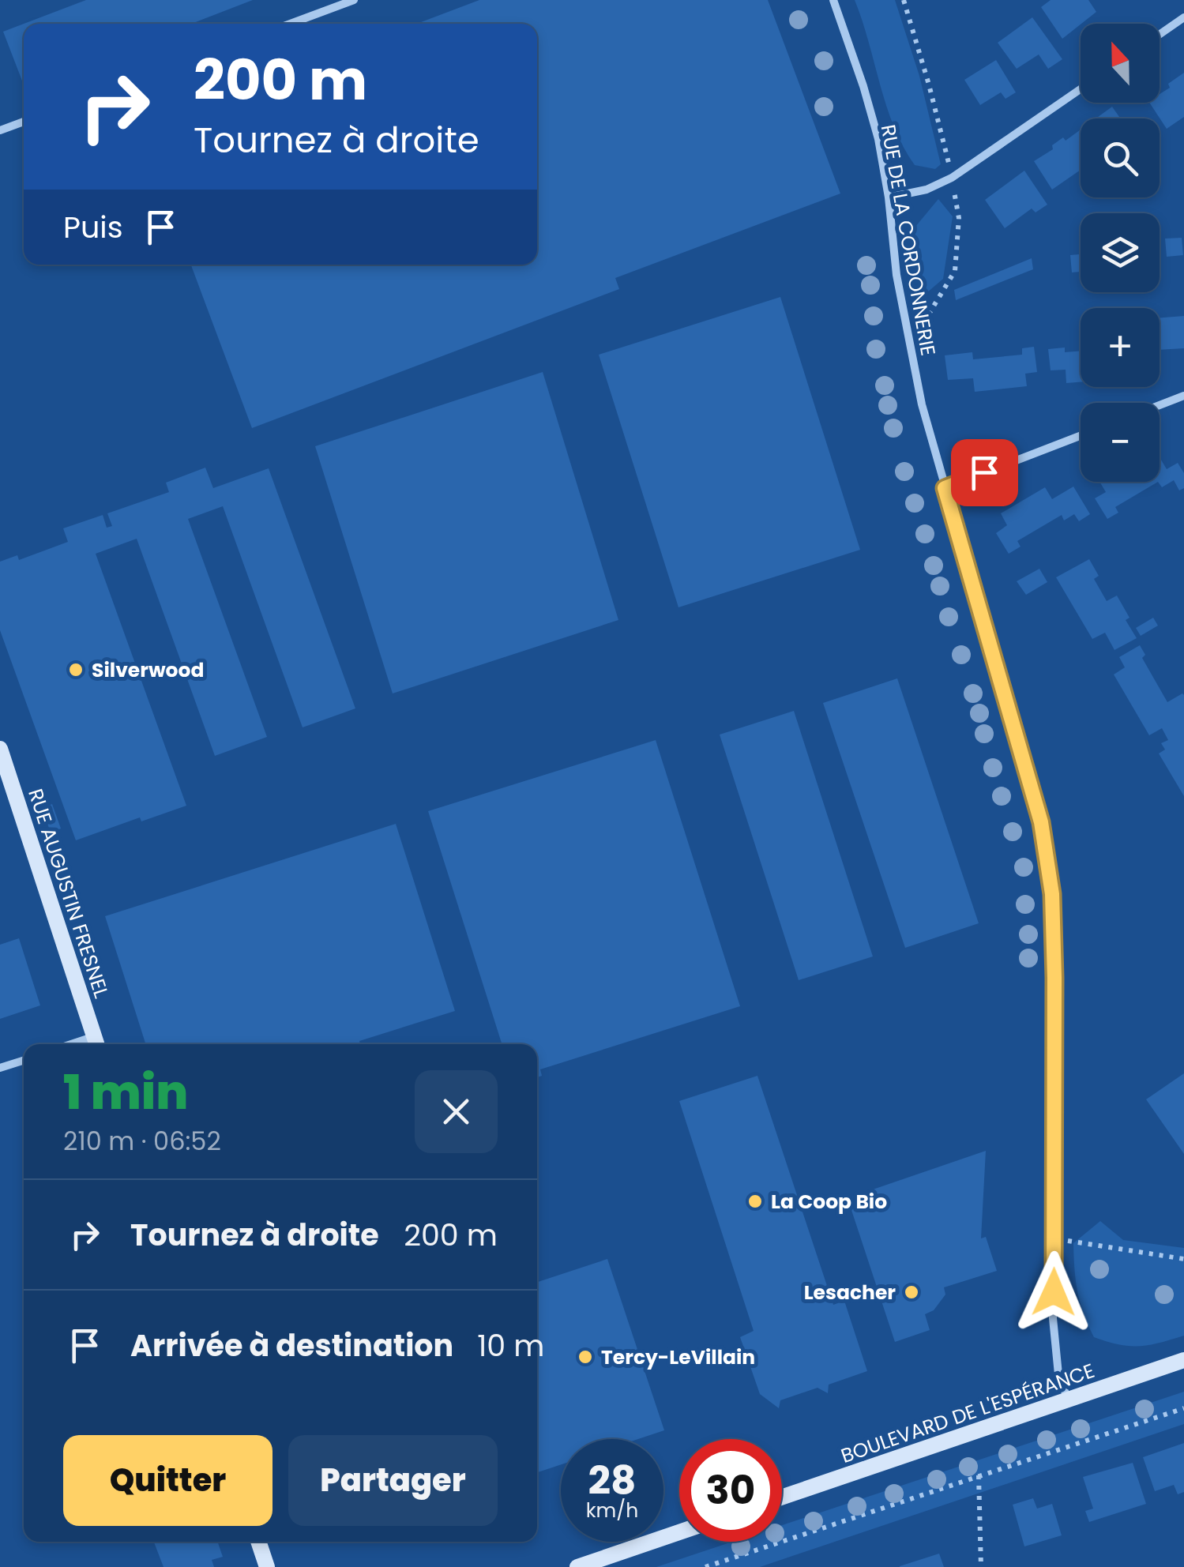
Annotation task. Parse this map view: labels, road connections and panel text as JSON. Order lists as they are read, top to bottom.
{
  "streets": {
    "main road": ["RUE AUGUSTIN FRESNEL", "BOULEVARD DE L'ESPÉRANCE"],
    "street": ["RUE DE LA CORDONNERIE"]
  },
  "crossings": [
    ["RUE DE LA CORDONNERIE", "BOULEVARD DE L'ESPÉRANCE"]
  ],
  "places": [
    "Silverwood",
    "La Coop Bio",
    "Lesacher",
    "Tercy-LeVillain"
  ],
  "north": "top",
  "page": {
    "map_buttons": ["+", "−"],
    "turn": ["200 m", "Tournez à droite"],
    "then": "Puis",
    "heading": ["1 min", "210 m · 06:52"],
    "list": [
      {
        "name": "Tournez à droite",
        "value": "200 m"
      },
      {
        "name": "Arrivée à destination",
        "value": "10 m"
      }
    ],
    "buttons": ["Quitter", "Partager"],
    "speed": "28 km/h",
    "limit": "30"
  }
}
